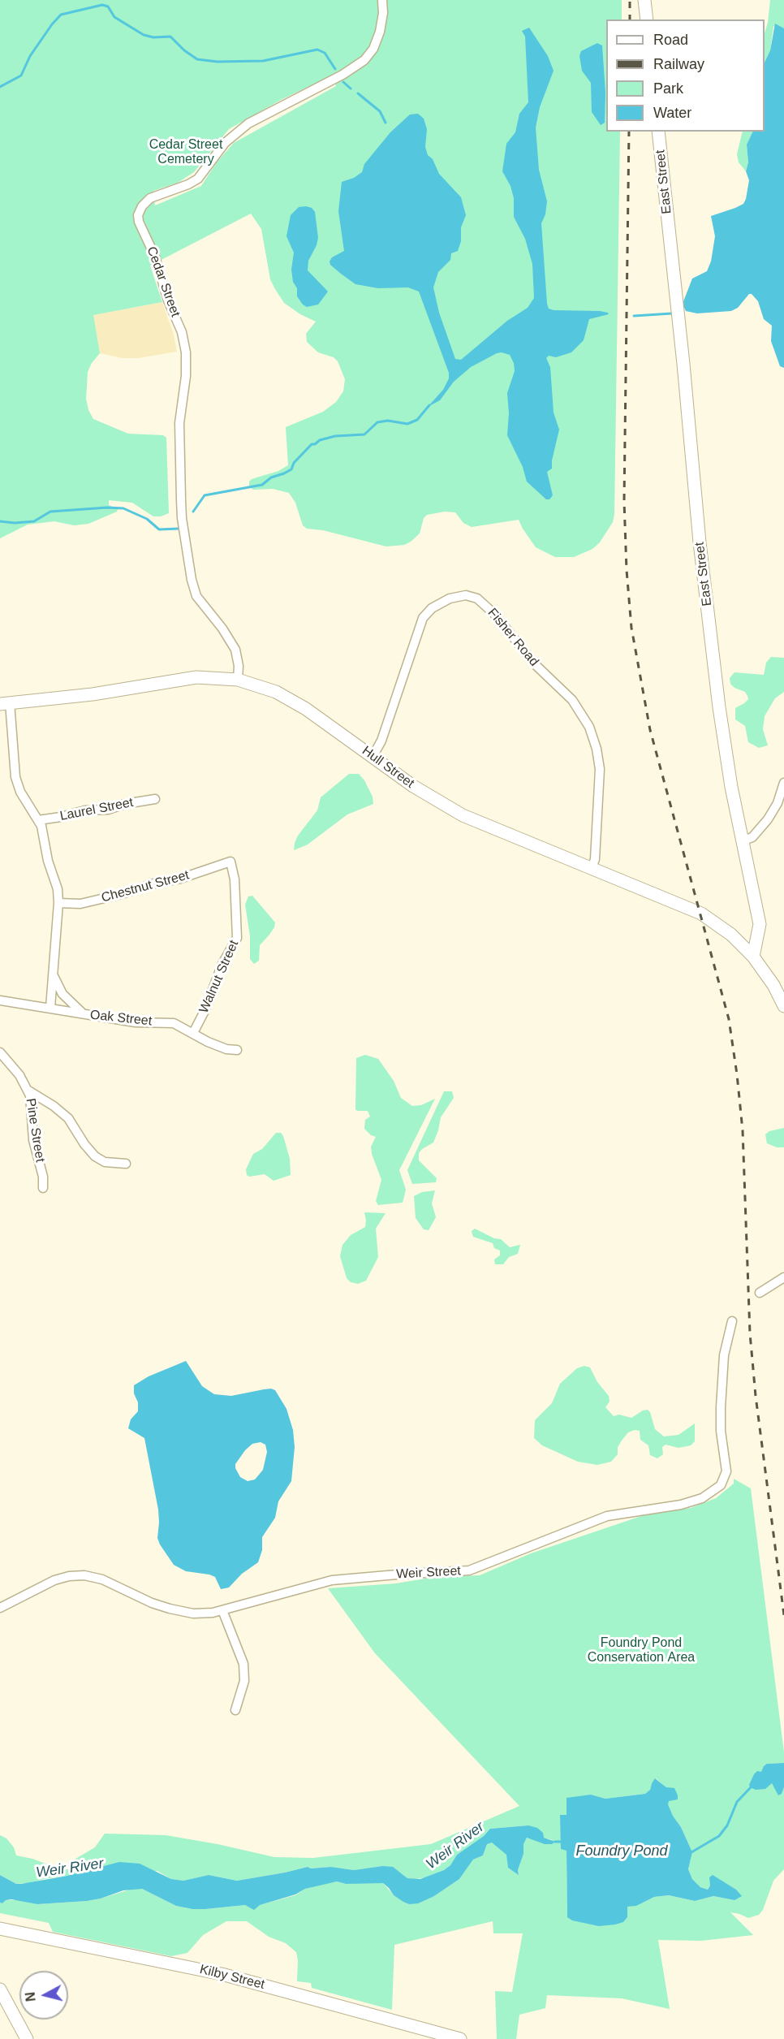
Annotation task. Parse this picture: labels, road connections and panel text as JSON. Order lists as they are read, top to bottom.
{
  "streets": {
    "main road": ["East Street", "Hull Street", "Kilby Street"],
    "street": [
      "Cedar Street",
      "Fisher Road",
      "Laurel Street",
      "Chestnut Street",
      "Walnut Street",
      "Oak Street",
      "Pine Street",
      "Weir Street"
    ]
  },
  "crossings": [
    ["East Street", "Hull Street"],
    ["Cedar Street", "Hull Street"],
    ["Fisher Road", "Hull Street"],
    ["Chestnut Street", "Walnut Street"],
    ["Walnut Street", "Oak Street"]
  ],
  "water": ["Weir River", "Foundry Pond"],
  "parks": ["Cedar Street Cemetery", "Foundry Pond Conservation Area"],
  "legend": [
    "Road",
    "Railway",
    "Park",
    "Water"
  ],
  "north": "left"
}
